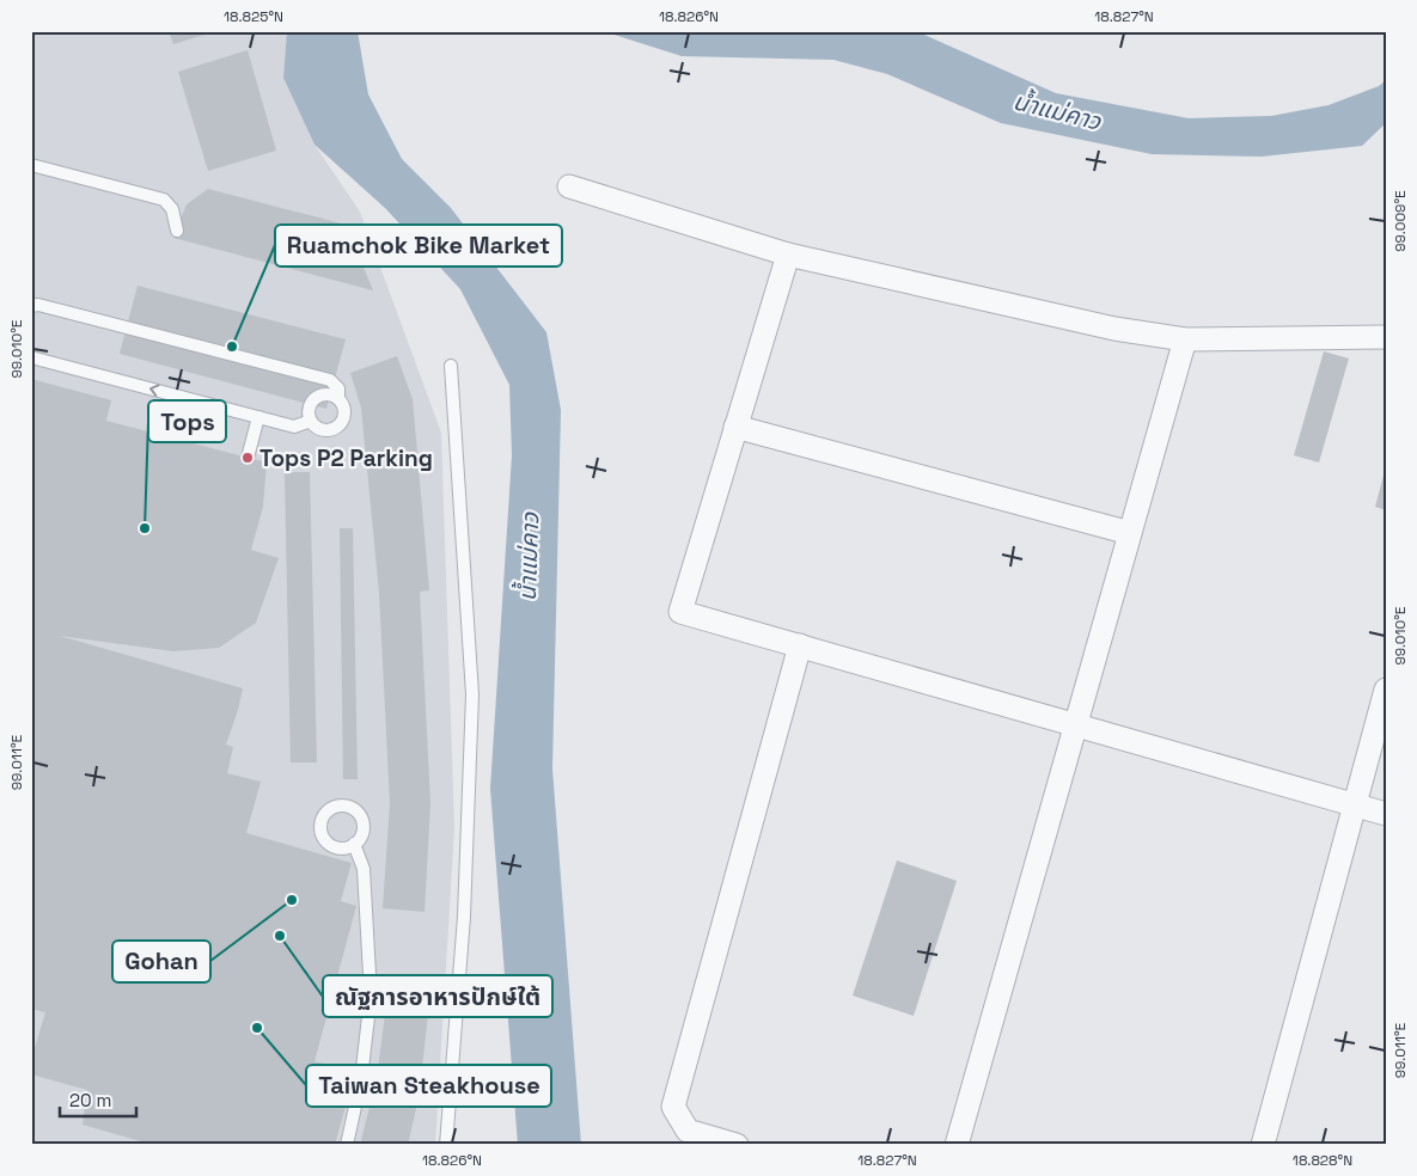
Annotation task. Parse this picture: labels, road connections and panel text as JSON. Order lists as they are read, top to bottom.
{
  "water": ["น้ำแม่คาว"],
  "places": [
    "Ruamchok Bike Market",
    "Tops P2 Parking",
    "Tops",
    "Gohan",
    "ณัฐการอาหารปักษ์ใต้",
    "Taiwan Steakhouse"
  ],
  "scale_bar": "20 m",
  "coordinates": [
    "18.825°N",
    "18.826°N",
    "18.827°N",
    "99.009°E",
    "99.010°E",
    "99.011°E",
    "18.828°N"
  ]
}
